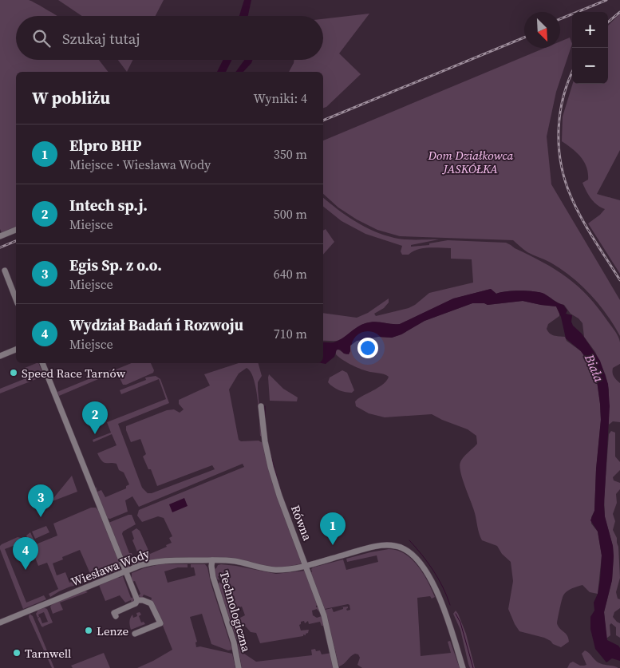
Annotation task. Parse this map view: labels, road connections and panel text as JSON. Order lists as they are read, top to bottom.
{
  "streets": {
    "street": ["Równa", "Wiesława Wody", "Technologiczna"]
  },
  "crossings": [
    ["Równa", "Wiesława Wody"],
    ["Wiesława Wody", "Technologiczna"]
  ],
  "water": ["Biała"],
  "parks": ["Dom Działkowca JASKÓŁKA"],
  "places": ["Speed Race Tarnów", "Lenze", "Tarnwell"],
  "north": "bottom right",
  "page": {
    "map_buttons": ["+", "−"],
    "search": "Szukaj tutaj",
    "heading": ["W pobliżu", "Wyniki: 4"],
    "list": [
      {
        "mark": "1",
        "name": "Elpro BHP",
        "note": "Miejsce · Wiesława Wody",
        "value": "350 m"
      },
      {
        "mark": "2",
        "name": "Intech sp.j.",
        "note": "Miejsce",
        "value": "500 m"
      },
      {
        "mark": "3",
        "name": "Egis Sp. z o.o.",
        "note": "Miejsce",
        "value": "640 m"
      },
      {
        "mark": "4",
        "name": "Wydział Badań i Rozwoju",
        "note": "Miejsce",
        "value": "710 m"
      }
    ],
    "pins": [
      "2",
      "3",
      "1",
      "4"
    ]
  }
}
